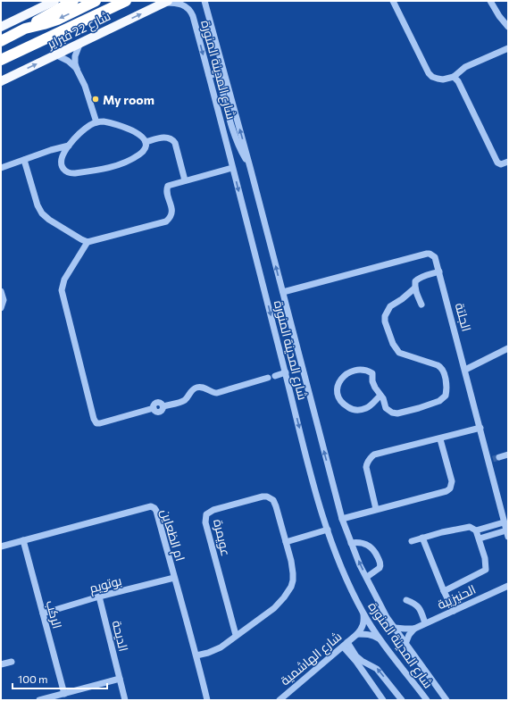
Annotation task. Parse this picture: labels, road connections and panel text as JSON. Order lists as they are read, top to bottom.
{
  "streets": {
    "highway": ["شارع 22 فبراير"],
    "street": [
      "شارع المدينة المنورة",
      "الجلتة",
      "ام الظعاين",
      "عويمرة",
      "بوتويم",
      "الحنيزيبة",
      "الركب",
      "الديحة",
      "شارع الهاشمية"
    ]
  },
  "crossings": [
    ["شارع 22 فبراير", "شارع المدينة المنورة"],
    ["شارع المدينة المنورة", "الجلتة"],
    ["شارع المدينة المنورة", "الحنيزيبة"],
    ["شارع المدينة المنورة", "شارع الهاشمية"],
    ["ام الظعاين", "عويمرة"],
    ["ام الظعاين", "بوتويم"],
    ["ام الظعاين", "الركب"],
    ["بوتويم", "الركب"],
    ["بوتويم", "الديحة"]
  ],
  "places": ["My room"],
  "scale_bar": "100 m"
}
